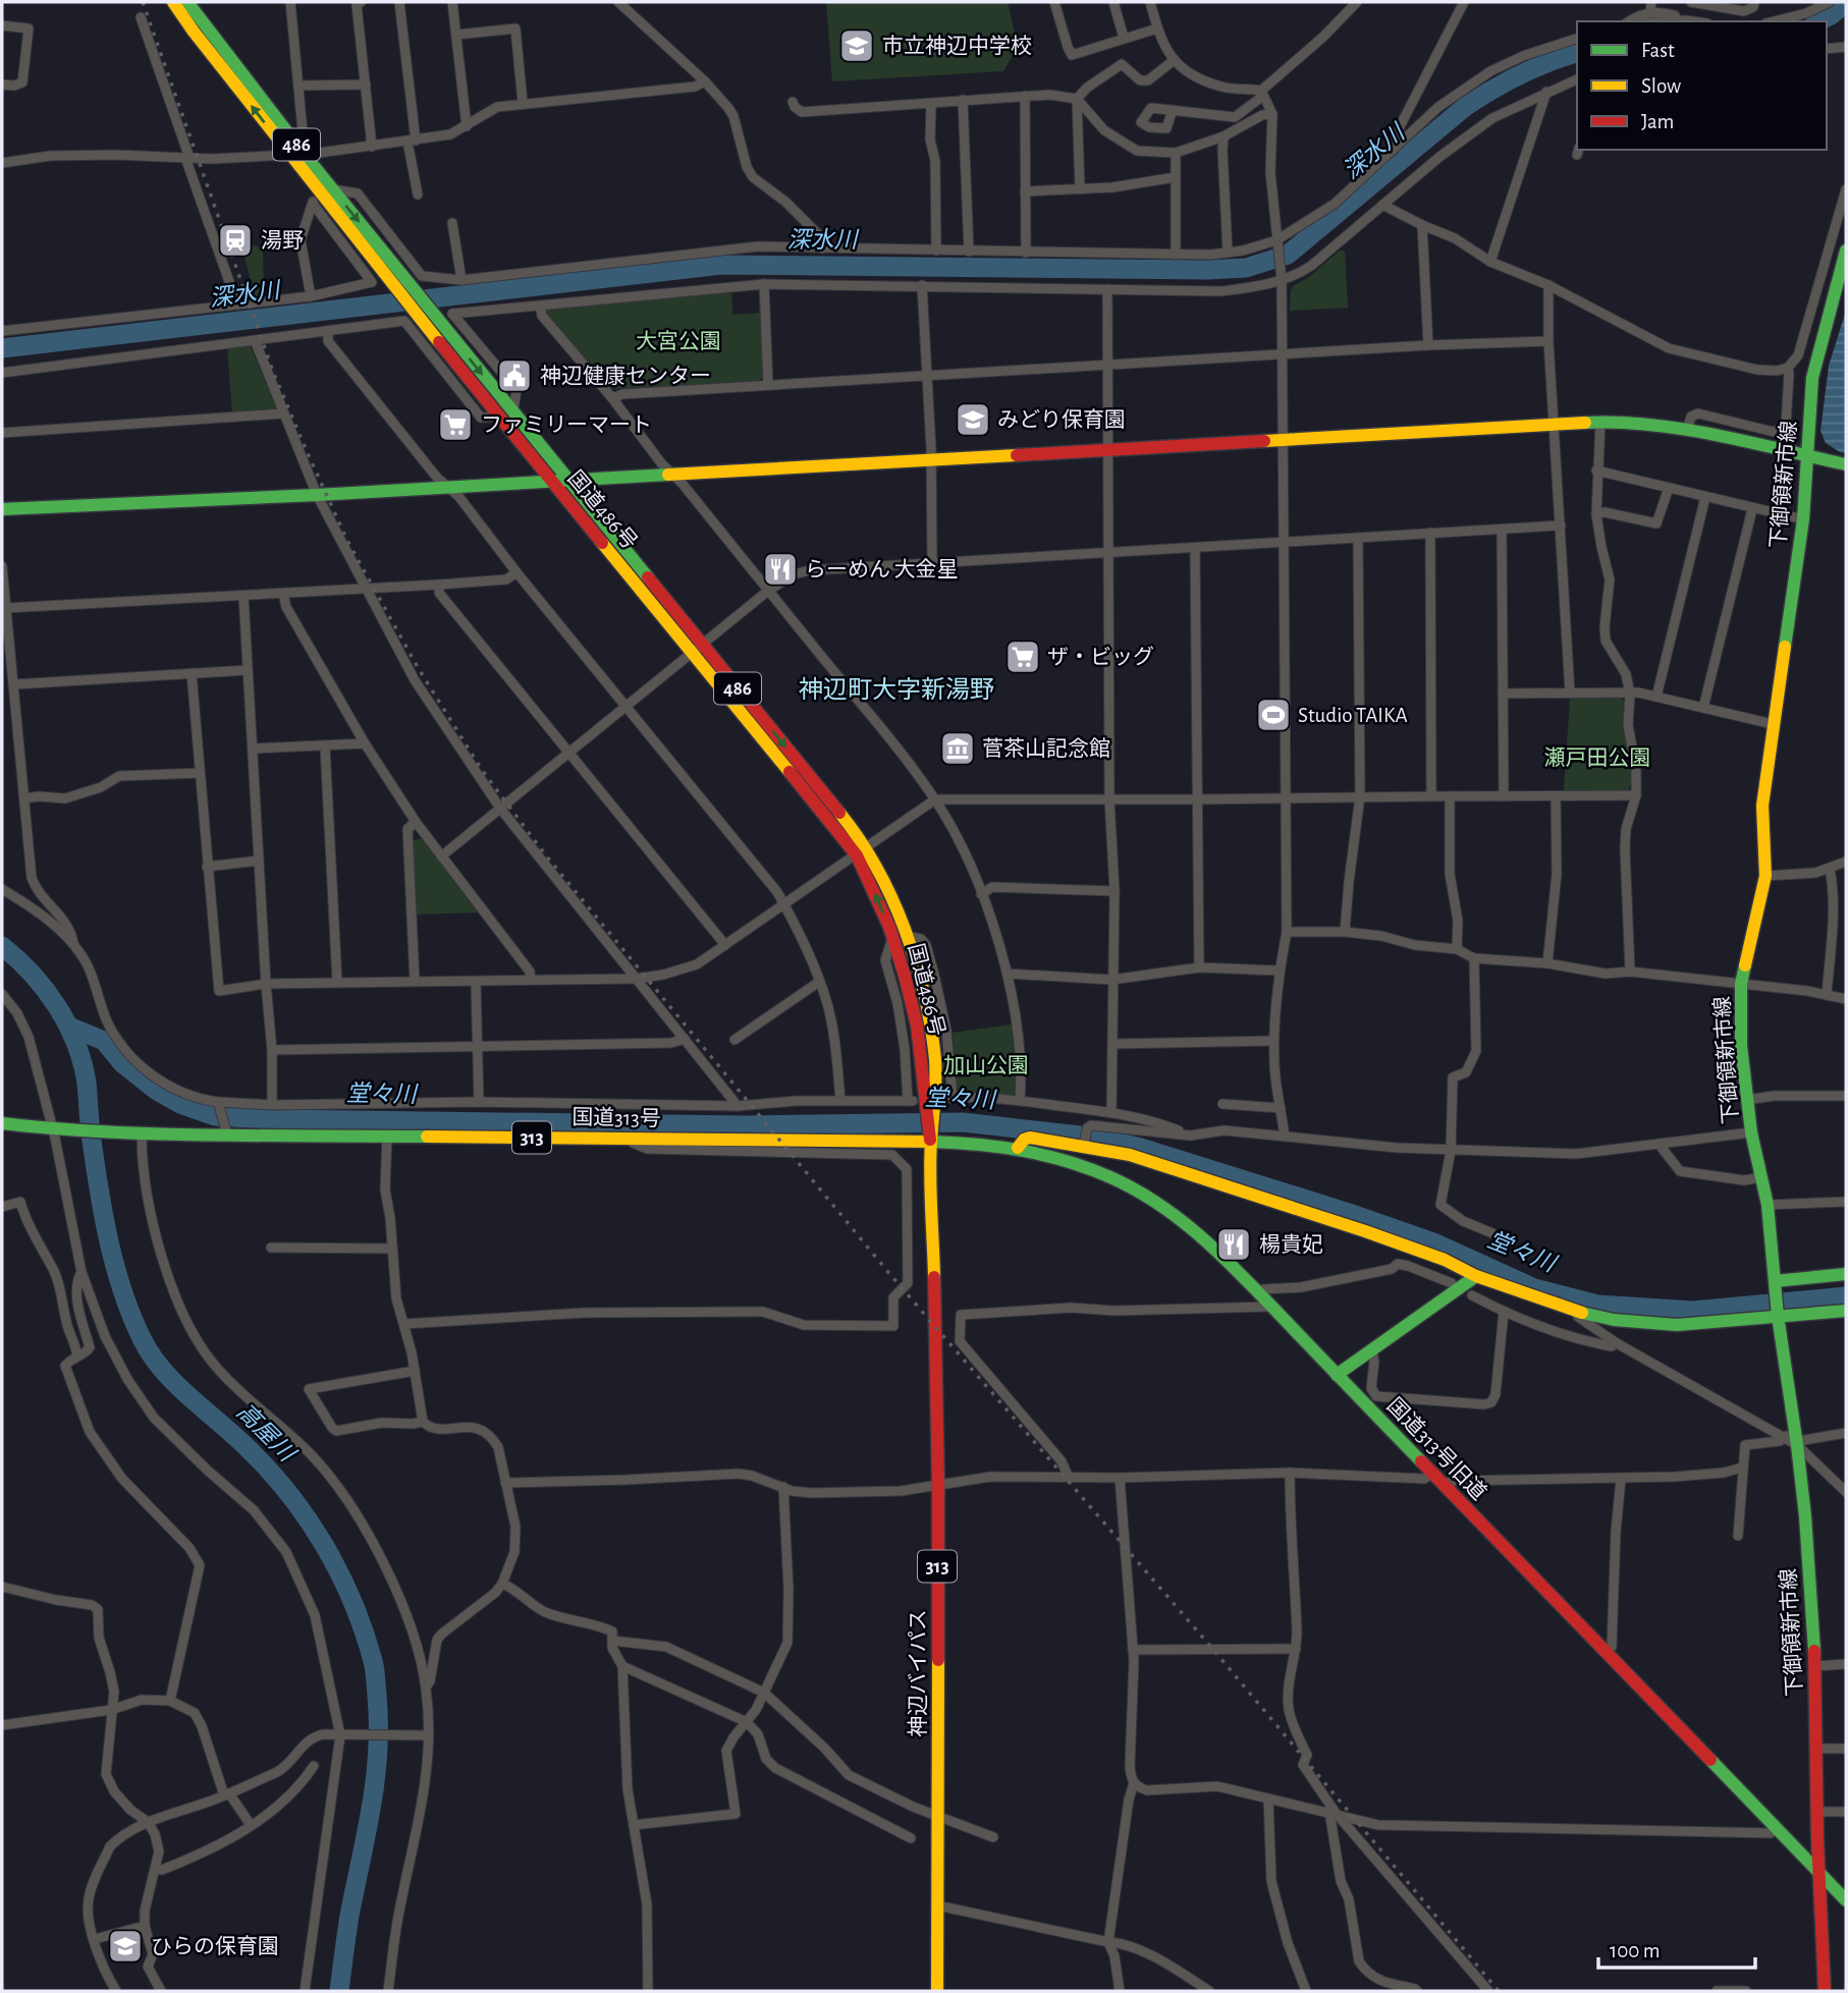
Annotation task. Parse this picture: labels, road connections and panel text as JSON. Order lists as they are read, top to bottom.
{
  "streets": {
    "main road": [
      "486",
      "下御領新市線",
      "国道486号",
      "国道313号",
      "313",
      "国道313号旧道",
      "神辺バイパス"
    ]
  },
  "crossings": [
    ["下御領新市線", "国道313号旧道"],
    ["国道486号", "国道313号"],
    ["国道486号", "国道313号旧道"],
    ["国道486号", "神辺バイパス"],
    ["国道313号", "国道313号旧道"],
    ["国道313号", "神辺バイパス"],
    ["国道313号旧道", "神辺バイパス"]
  ],
  "districts": ["神辺町大字新湯野"],
  "water": ["深水川", "堂々川", "高屋川"],
  "parks": ["大宮公園", "瀬戸田公園", "加山公園"],
  "places": {
    "school or university": ["市立神辺中学校", "みどり保育園", "ひらの保育園"],
    "station": ["湯野"],
    "public building": ["神辺健康センター"],
    "supermarket": ["ファミリーマート", "ザ・ビッグ"],
    "restaurant": ["らーめん 大金星", "楊貴妃"],
    "sports": ["Studio TAIKA"],
    "museum": ["菅茶山記念館"]
  },
  "legend": ["Fast", "Slow", "Jam"],
  "scale_bar": "100 m"
}
